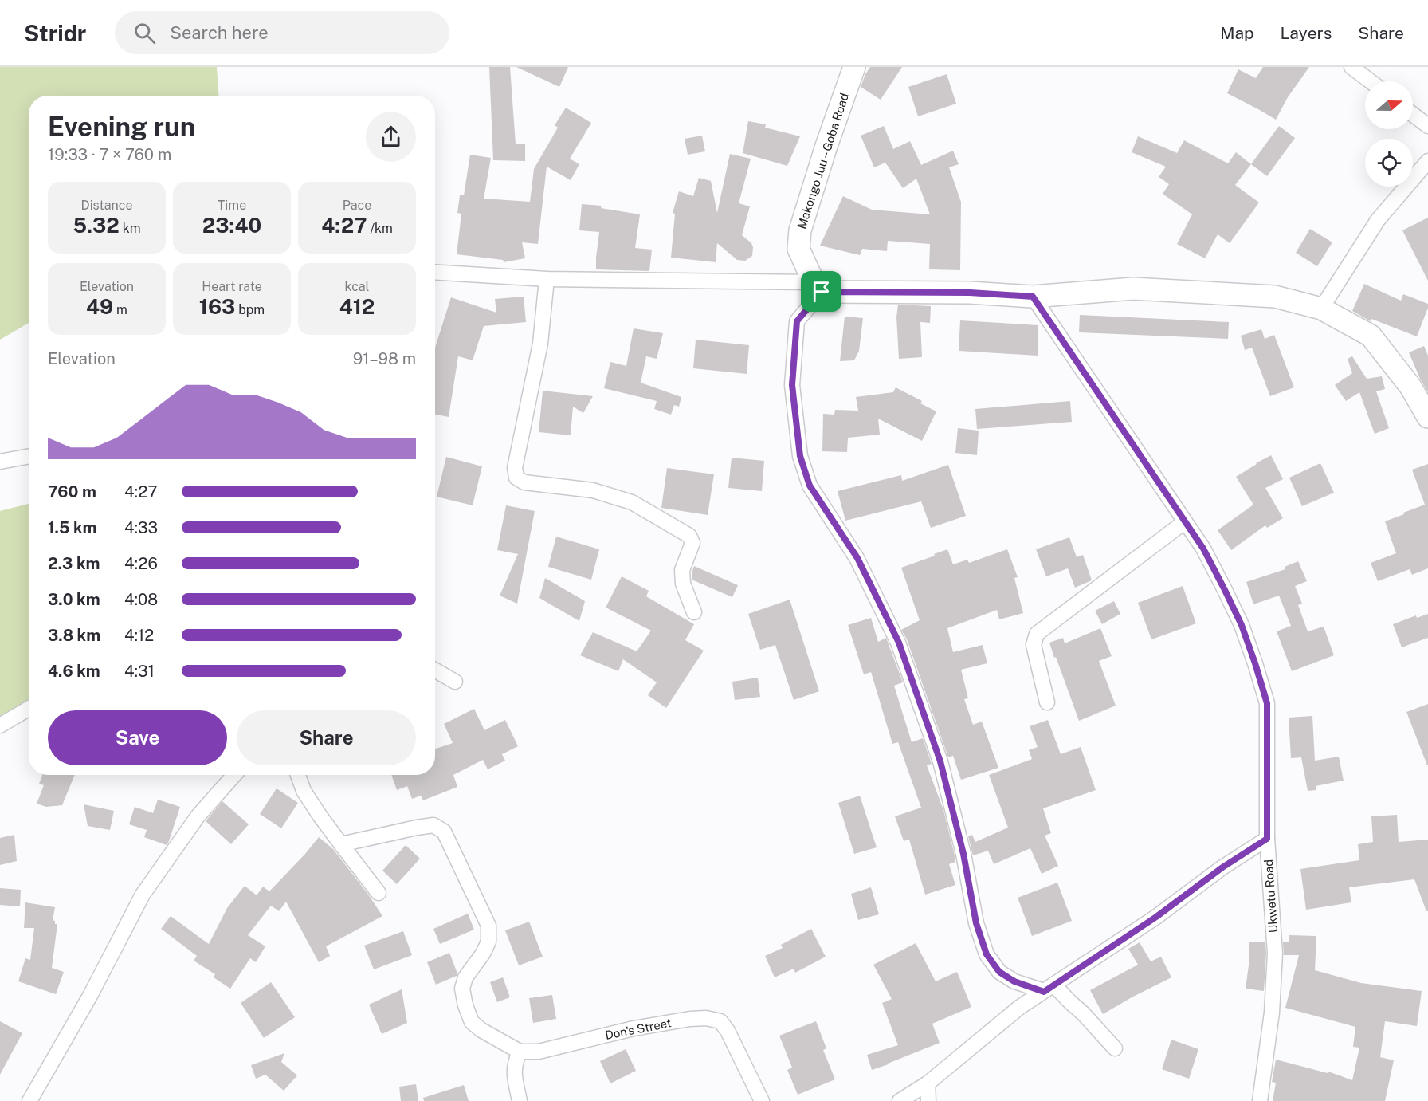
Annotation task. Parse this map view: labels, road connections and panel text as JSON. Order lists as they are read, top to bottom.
{
  "streets": {
    "street": ["Makongo Juu – Goba Road", "Ukwetu Road", "Don's Street"]
  },
  "north": "right",
  "page": {
    "header": "Stridr",
    "search": "Search here",
    "nav": ["Map", "Layers", "Share"],
    "heading": ["Evening run", "19:33 · 7 × 760 m"],
    "stats": [
      ["Distance", "5.32 km"],
      ["Time", "23:40"],
      ["Pace", "4:27 /km"],
      ["Elevation", "49 m"],
      ["Heart rate", "163 bpm"],
      ["kcal", "412"]
    ],
    "chart": ["Elevation", "91–98 m"],
    "list": [
      {
        "name": "760 m",
        "note": "4:27"
      },
      {
        "name": "1.5 km",
        "note": "4:33"
      },
      {
        "name": "2.3 km",
        "note": "4:26"
      },
      {
        "name": "3.0 km",
        "note": "4:08"
      },
      {
        "name": "3.8 km",
        "note": "4:12"
      },
      {
        "name": "4.6 km",
        "note": "4:31"
      }
    ],
    "buttons": ["Save", "Share"]
  }
}
